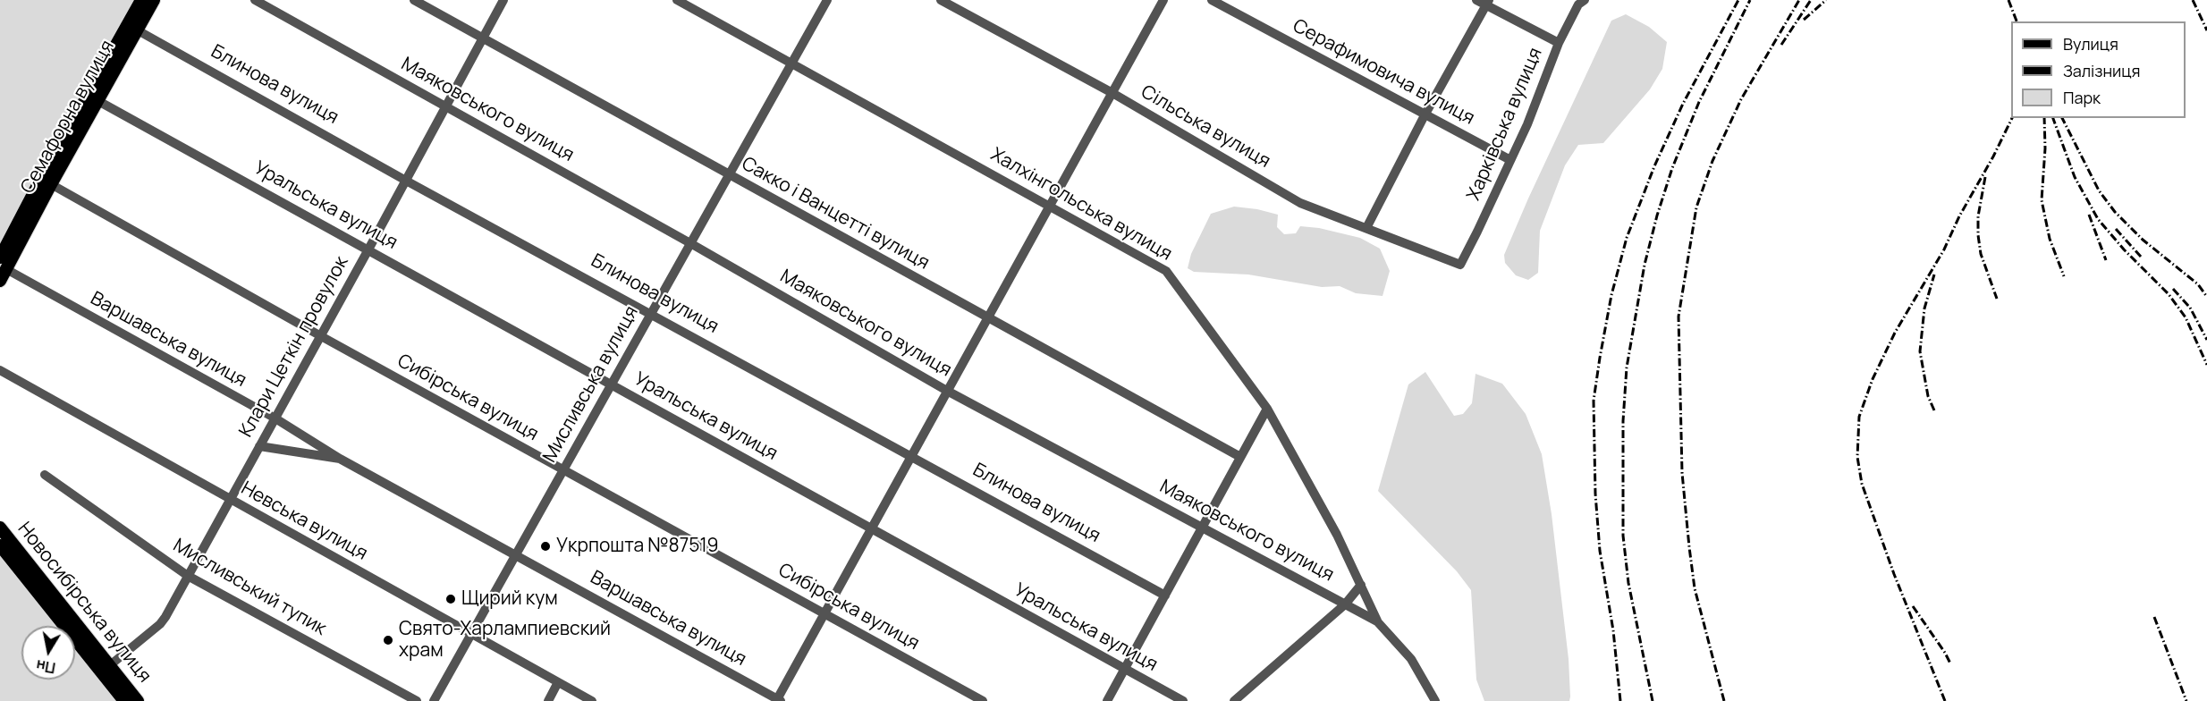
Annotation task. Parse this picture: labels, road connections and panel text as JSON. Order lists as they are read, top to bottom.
{
  "streets": {
    "main road": ["Семафорна вулиця", "Новосибірська вулиця"],
    "street": [
      "Серафимовича вулиця",
      "Блинова вулиця",
      "Маяковського вулиця",
      "Харківська вулиця",
      "Сільська вулиця",
      "Халхінгольська вулиця",
      "Уральська вулиця",
      "Сакко і Ванцетті вулиця",
      "Варшавська вулиця",
      "Клари Цеткін провулок",
      "Мисливська вулиця",
      "Сибірська вулиця",
      "Невська вулиця",
      "Мисливський тупик"
    ]
  },
  "crossings": [
    ["Серафимовича вулиця", "Харківська вулиця"],
    ["Блинова вулиця", "Семафорна вулиця"],
    ["Блинова вулиця", "Клари Цеткін провулок"],
    ["Блинова вулиця", "Мисливська вулиця"],
    ["Маяковського вулиця", "Халхінгольська вулиця"],
    ["Маяковського вулиця", "Клари Цеткін провулок"],
    ["Маяковського вулиця", "Мисливська вулиця"],
    ["Семафорна вулиця", "Уральська вулиця"],
    ["Семафорна вулиця", "Варшавська вулиця"],
    ["Семафорна вулиця", "Сибірська вулиця"],
    ["Харківська вулиця", "Сільська вулиця"],
    ["Халхінгольська вулиця", "Мисливська вулиця"],
    ["Уральська вулиця", "Клари Цеткін провулок"],
    ["Уральська вулиця", "Мисливська вулиця"],
    ["Сакко і Ванцетті вулиця", "Клари Цеткін провулок"],
    ["Сакко і Ванцетті вулиця", "Мисливська вулиця"],
    ["Варшавська вулиця", "Клари Цеткін провулок"],
    ["Варшавська вулиця", "Мисливська вулиця"],
    ["Клари Цеткін провулок", "Сибірська вулиця"],
    ["Клари Цеткін провулок", "Невська вулиця"],
    ["Клари Цеткін провулок", "Мисливський тупик"],
    ["Клари Цеткін провулок", "Новосибірська вулиця"],
    ["Мисливська вулиця", "Сибірська вулиця"],
    ["Мисливська вулиця", "Невська вулиця"]
  ],
  "places": ["Укрпошта №87519", "Щирий кум", "Свято-Харлампиевский храм"],
  "legend": ["Вулиця", "Залізниця", "Парк"],
  "north": "bottom"
}
